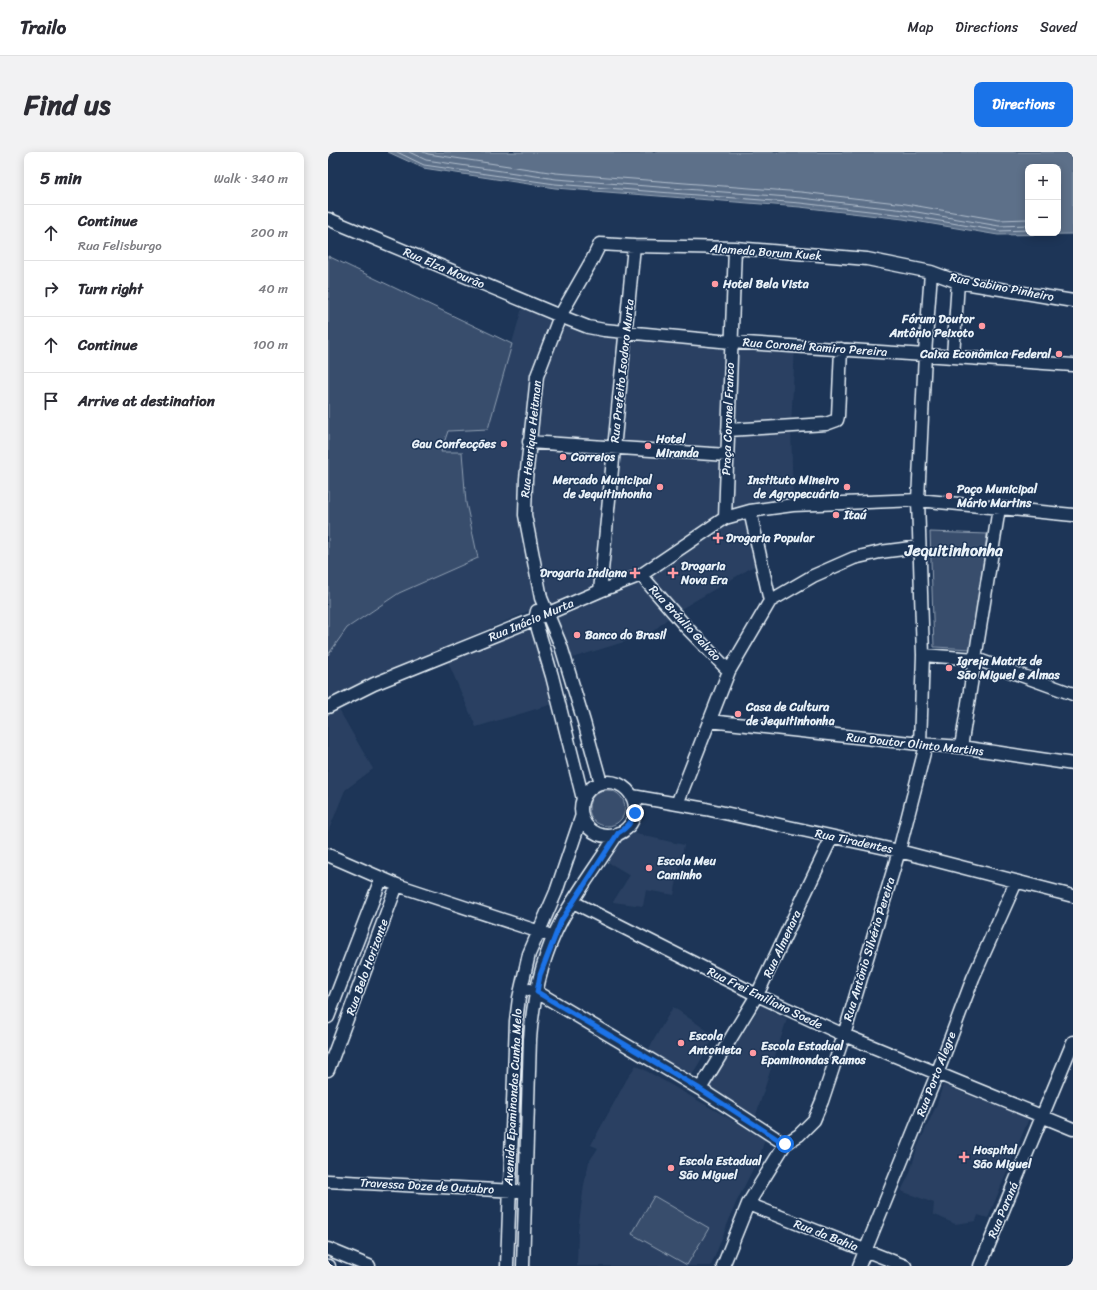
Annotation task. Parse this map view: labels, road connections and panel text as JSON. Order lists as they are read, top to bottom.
{
  "streets": {
    "street": [
      "Alameda Borum Kuek",
      "Rua Elza Mourão",
      "Rua Sabino Pinheiro",
      "Rua Coronel Ramiro Pereira",
      "Rua Prefeito Isodoro Murta",
      "Praça Coronel Franco",
      "Rua Henrique Heitman",
      "Rua Inácio Murta",
      "Rua Bráulio Galvão",
      "Rua Doutor Olinto Martins",
      "Rua Tiradentes",
      "Rua Almenara",
      "Rua Antônio Silvério Pereira",
      "Rua Belo Horizonte",
      "Rua Frei Emiliano Soede",
      "Rua Porto Alegre",
      "Avenida Epaminondas Cunha Melo",
      "Travessa Doze de Outubro",
      "Rua Paraná",
      "Rua da Bahia"
    ]
  },
  "crossings": [
    ["Alameda Borum Kuek", "Rua Sabino Pinheiro"],
    ["Alameda Borum Kuek", "Rua Prefeito Isodoro Murta"],
    ["Alameda Borum Kuek", "Praça Coronel Franco"],
    ["Alameda Borum Kuek", "Rua Henrique Heitman"],
    ["Rua Elza Mourão", "Rua Coronel Ramiro Pereira"],
    ["Rua Elza Mourão", "Rua Henrique Heitman"],
    ["Rua Coronel Ramiro Pereira", "Rua Prefeito Isodoro Murta"],
    ["Rua Coronel Ramiro Pereira", "Praça Coronel Franco"],
    ["Rua Coronel Ramiro Pereira", "Rua Henrique Heitman"],
    ["Rua Prefeito Isodoro Murta", "Rua Inácio Murta"],
    ["Praça Coronel Franco", "Rua Inácio Murta"],
    ["Rua Henrique Heitman", "Rua Inácio Murta"],
    ["Rua Henrique Heitman", "Rua Tiradentes"],
    ["Rua Henrique Heitman", "Avenida Epaminondas Cunha Melo"],
    ["Rua Inácio Murta", "Rua Bráulio Galvão"],
    ["Rua Inácio Murta", "Rua Antônio Silvério Pereira"],
    ["Rua Doutor Olinto Martins", "Rua Antônio Silvério Pereira"],
    ["Rua Tiradentes", "Rua Almenara"],
    ["Rua Tiradentes", "Rua Antônio Silvério Pereira"],
    ["Rua Tiradentes", "Rua Porto Alegre"],
    ["Rua Tiradentes", "Avenida Epaminondas Cunha Melo"],
    ["Rua Almenara", "Rua Frei Emiliano Soede"],
    ["Rua Antônio Silvério Pereira", "Rua Frei Emiliano Soede"],
    ["Rua Antônio Silvério Pereira", "Rua da Bahia"],
    ["Rua Frei Emiliano Soede", "Rua Porto Alegre"],
    ["Rua Frei Emiliano Soede", "Avenida Epaminondas Cunha Melo"],
    ["Rua Frei Emiliano Soede", "Rua Paraná"],
    ["Rua Porto Alegre", "Rua da Bahia"],
    ["Avenida Epaminondas Cunha Melo", "Travessa Doze de Outubro"]
  ],
  "districts": ["Jequitinhonha"],
  "places": {
    "other": [
      "Hotel Bela Vista",
      "Fórum Doutor Antônio Peixoto",
      "Caixa Econômica Federal",
      "Gau Confecções",
      "Hotel Miranda",
      "Correios",
      "Mercado Municipal de Jequitinhonha",
      "Instituto Mineiro de Agropecuária",
      "Paço Municipal Mário Martins",
      "Itaú",
      "Banco do Brasil",
      "Igreja Matriz de São Miguel e Almas",
      "Casa de Cultura de Jequitinhonha",
      "Escola Meu Caminho",
      "Escola Antonieta",
      "Escola Estadual Epaminondas Ramos",
      "Escola Estadual São Miguel"
    ],
    "health": [
      "Drogaria Popular",
      "Drogaria Indiana",
      "Drogaria Nova Era",
      "Hospital São Miguel"
    ]
  },
  "page": {
    "header": "Trailo",
    "nav": ["Map", "Directions", "Saved"],
    "title": "Find us",
    "buttons": "Directions",
    "heading": ["5 min", "Walk · 340 m"],
    "map_buttons": ["+", "−"],
    "list": [
      ["Continue", "Rua Felisburgo", "200 m"],
      ["Turn right", "40 m"],
      ["Continue", "100 m"],
      "Arrive at destination"
    ]
  }
}
